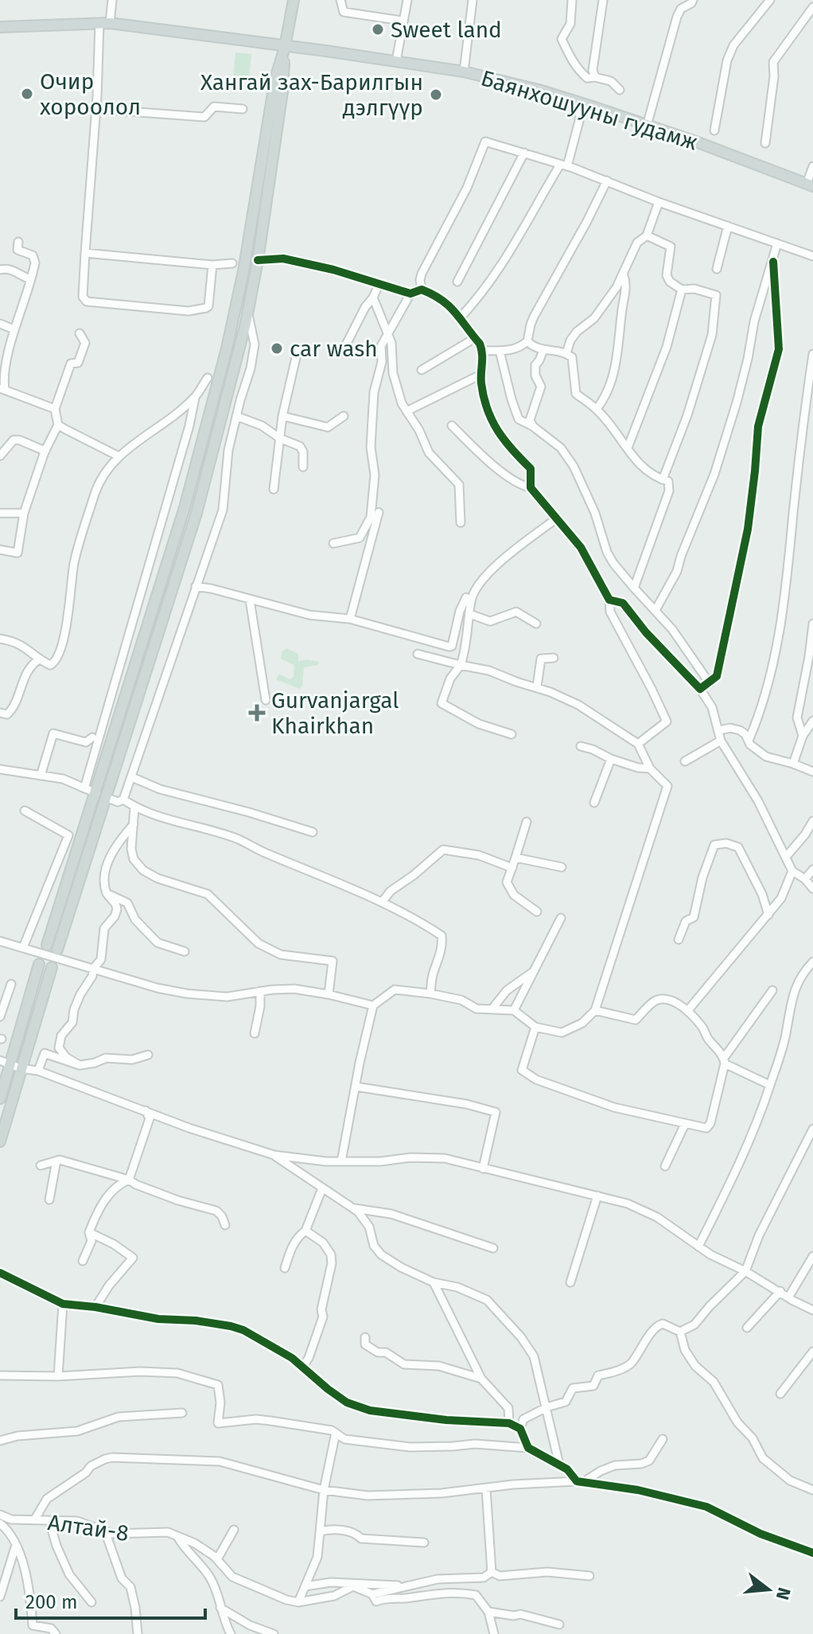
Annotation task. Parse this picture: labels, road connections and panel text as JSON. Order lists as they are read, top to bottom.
{
  "streets": {
    "main road": ["Баянхошууны гудамж"],
    "street": ["Алтай-8"]
  },
  "places": {
    "other": [
      "Sweet land",
      "Очир хороолол",
      "Хангай зах-Барилгын дэлгүүр",
      "car wash"
    ],
    "health": ["Gurvanjargal Khairkhan"]
  },
  "scale_bar": "200 m",
  "north": "right"
}
